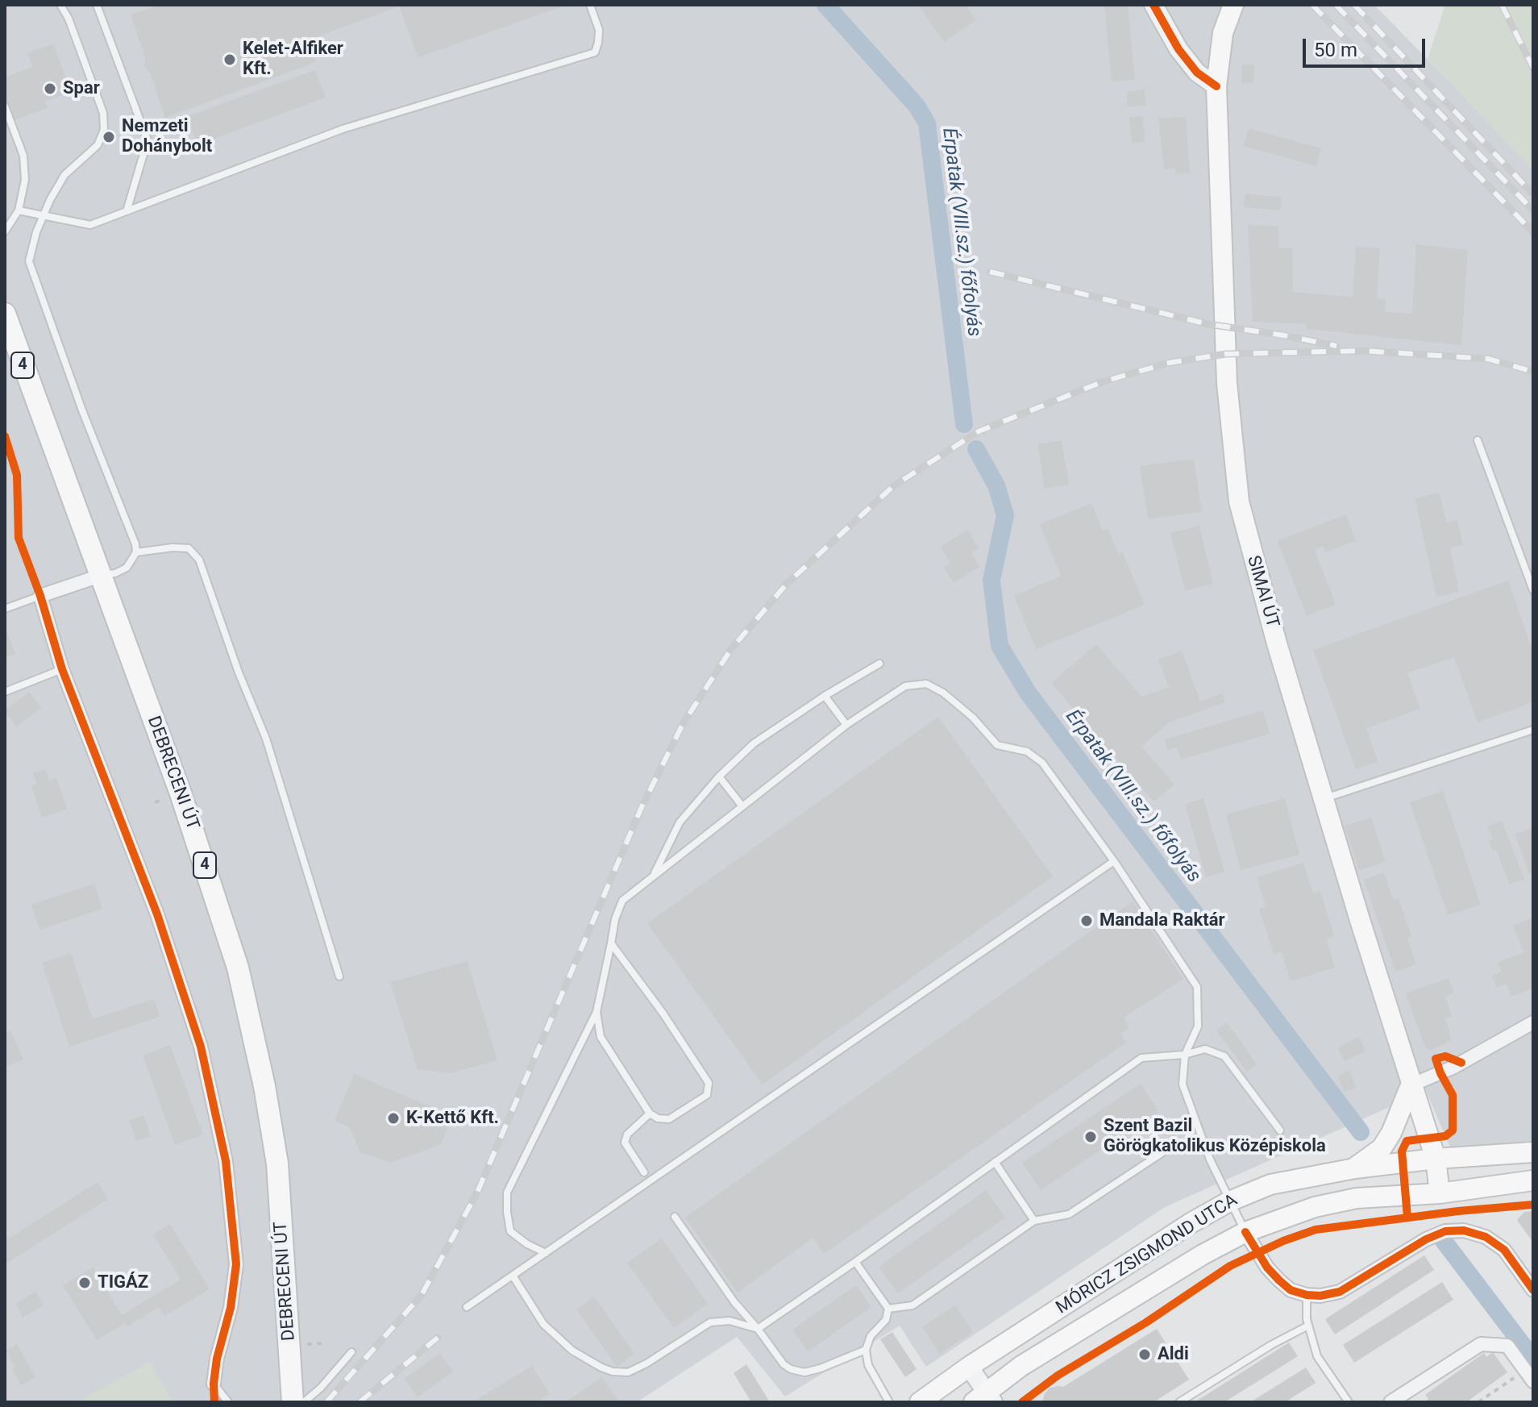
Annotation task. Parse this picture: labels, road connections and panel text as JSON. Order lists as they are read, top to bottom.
{
  "streets": {
    "main road": [
      "4",
      "SIMAI ÚT",
      "DEBRECENI ÚT",
      "MÓRICZ ZSIGMOND UTCA"
    ]
  },
  "crossings": [
    ["SIMAI ÚT", "MÓRICZ ZSIGMOND UTCA"]
  ],
  "water": ["Érpatak (VIII.sz.) főfolyás"],
  "places": [
    "Kelet-Alfiker Kft.",
    "Spar",
    "Nemzeti Dohánybolt",
    "Mandala Raktár",
    "K-Kettő Kft.",
    "Szent Bazil Görögkatolikus Középiskola",
    "TIGÁZ",
    "Aldi"
  ],
  "scale_bar": "50 m"
}
